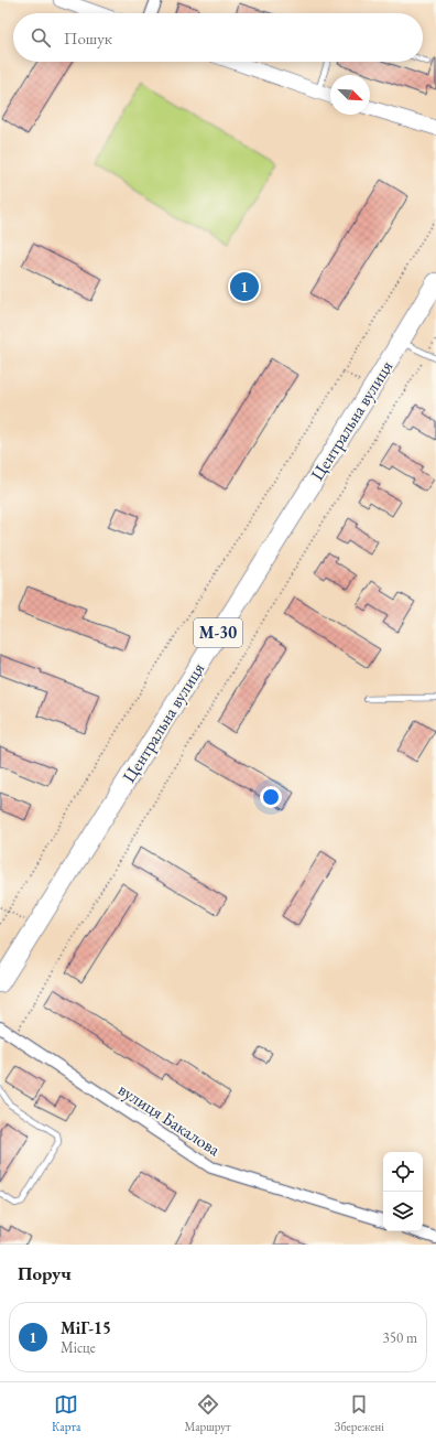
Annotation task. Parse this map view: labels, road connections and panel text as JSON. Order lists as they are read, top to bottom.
{
  "streets": {
    "highway": ["Центральна вулиця", "М-30"],
    "street": ["вулиця Бакалова"]
  },
  "north": "bottom right",
  "page": {
    "search": "Пошук",
    "pins": "1",
    "heading": "Поруч",
    "list": [
      {
        "mark": "1",
        "name": "МіГ-15",
        "note": "Місце",
        "value": "350 m"
      }
    ],
    "nav": ["Карта", "Маршрут", "Збережені"]
  }
}
